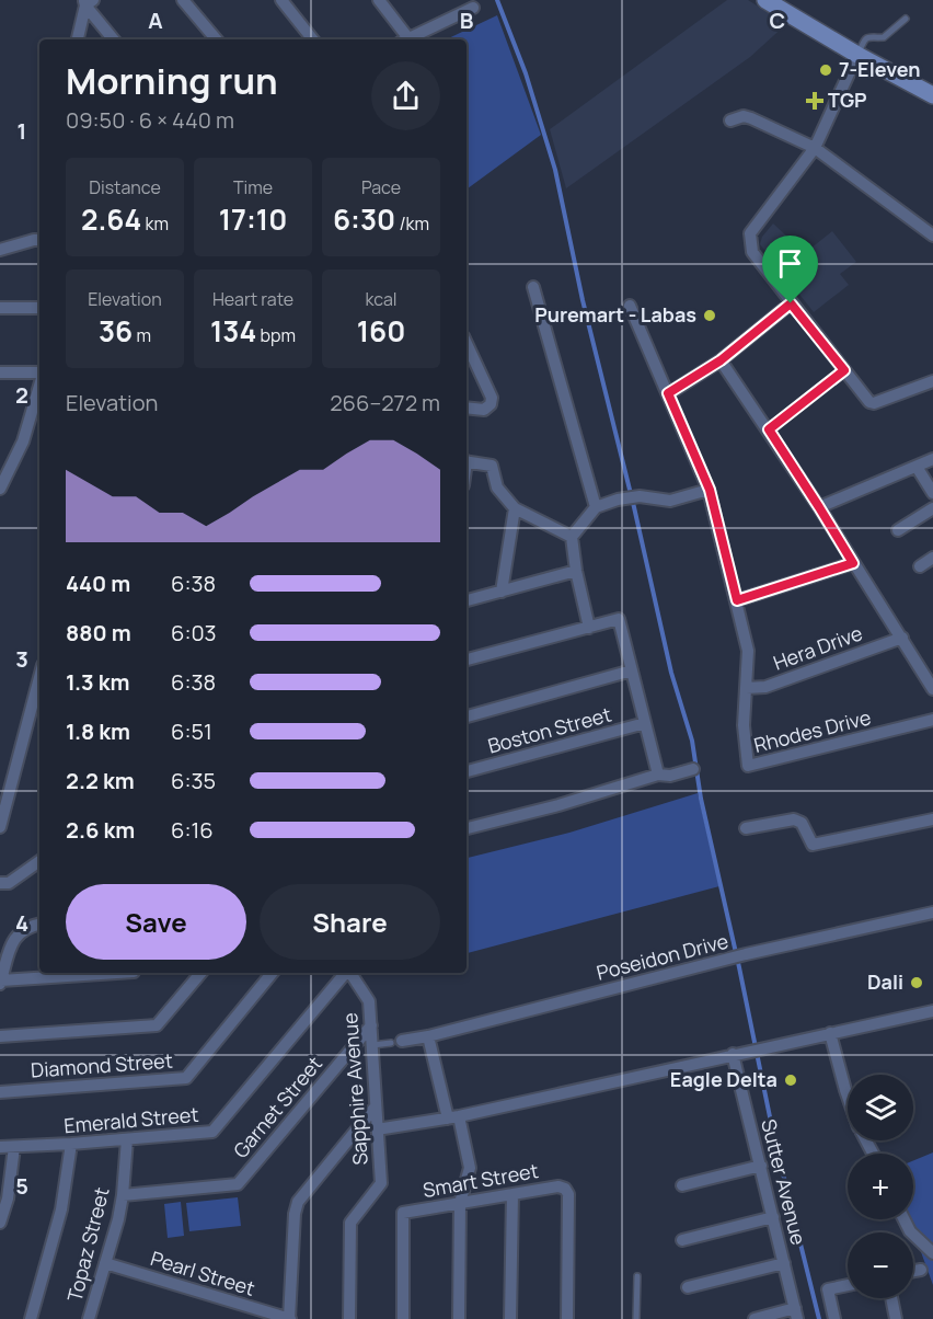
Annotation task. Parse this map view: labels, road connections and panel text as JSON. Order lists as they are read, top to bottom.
{
  "streets": {
    "street": [
      "Hera Drive",
      "Boston Street",
      "Rhodes Drive",
      "Poseidon Drive",
      "Diamond Street",
      "Sapphire Avenue",
      "Garnet Street",
      "Emerald Street",
      "Smart Street",
      "Sutter Avenue",
      "Topaz Street",
      "Pearl Street"
    ]
  },
  "crossings": [
    ["Hera Drive", "Rhodes Drive"],
    ["Sapphire Avenue", "Garnet Street"],
    ["Garnet Street", "Topaz Street"],
    ["Emerald Street", "Topaz Street"],
    ["Topaz Street", "Pearl Street"]
  ],
  "places": {
    "other": [
      "7-Eleven",
      "Puremart - Labas",
      "Dali",
      "Eagle Delta"
    ],
    "health": ["TGP"]
  },
  "page": {
    "heading": ["Morning run", "09:50 · 6 × 440 m"],
    "stats": [
      ["Distance", "2.64 km"],
      ["Time", "17:10"],
      ["Pace", "6:30 /km"],
      ["Elevation", "36 m"],
      ["Heart rate", "134 bpm"],
      ["kcal", "160"]
    ],
    "chart": ["Elevation", "266–272 m"],
    "list": [
      {
        "name": "440 m",
        "note": "6:38"
      },
      {
        "name": "880 m",
        "note": "6:03"
      },
      {
        "name": "1.3 km",
        "note": "6:38"
      },
      {
        "name": "1.8 km",
        "note": "6:51"
      },
      {
        "name": "2.2 km",
        "note": "6:35"
      },
      {
        "name": "2.6 km",
        "note": "6:16"
      }
    ],
    "buttons": ["Save", "Share"],
    "map_buttons": ["+", "−"]
  },
  "grid": {
    "columns": ["A", "B", "C"],
    "rows": [
      "1",
      "2",
      "3",
      "4",
      "5"
    ]
  }
}
